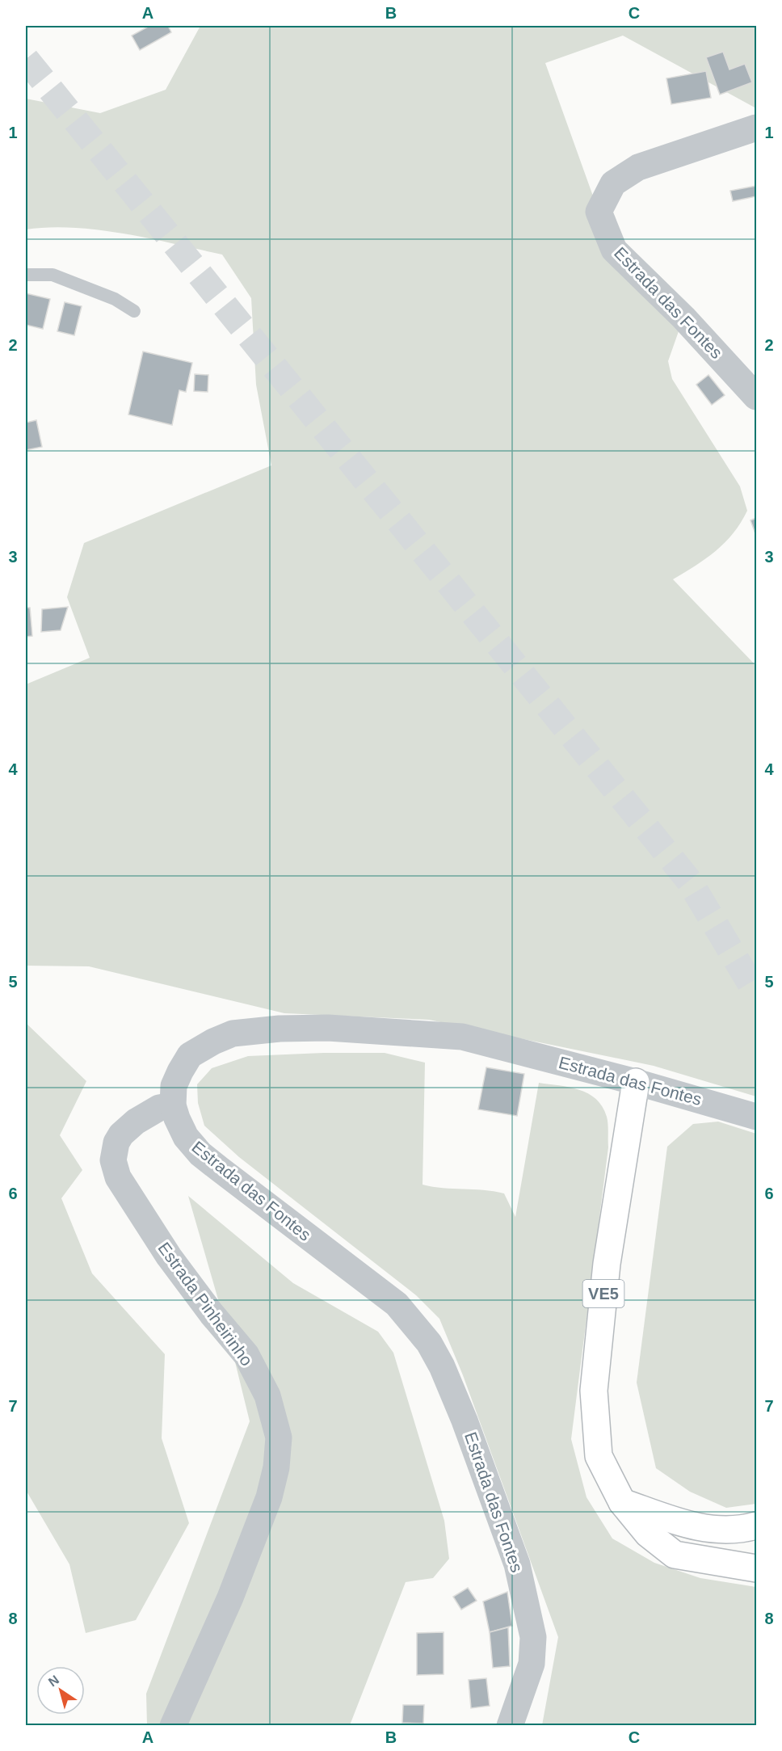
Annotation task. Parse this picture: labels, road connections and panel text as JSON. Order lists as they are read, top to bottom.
{
  "streets": {
    "main road": ["VE5"],
    "street": ["Estrada das Fontes", "Estrada Pinheirinho"]
  },
  "crossings": [
    ["Estrada das Fontes", "VE5"],
    ["Estrada das Fontes", "Estrada Pinheirinho"]
  ],
  "north": "top left",
  "grid": {
    "columns": ["A", "B", "C"],
    "rows": [
      "1",
      "2",
      "3",
      "4",
      "5",
      "6",
      "7",
      "8"
    ]
  }
}
